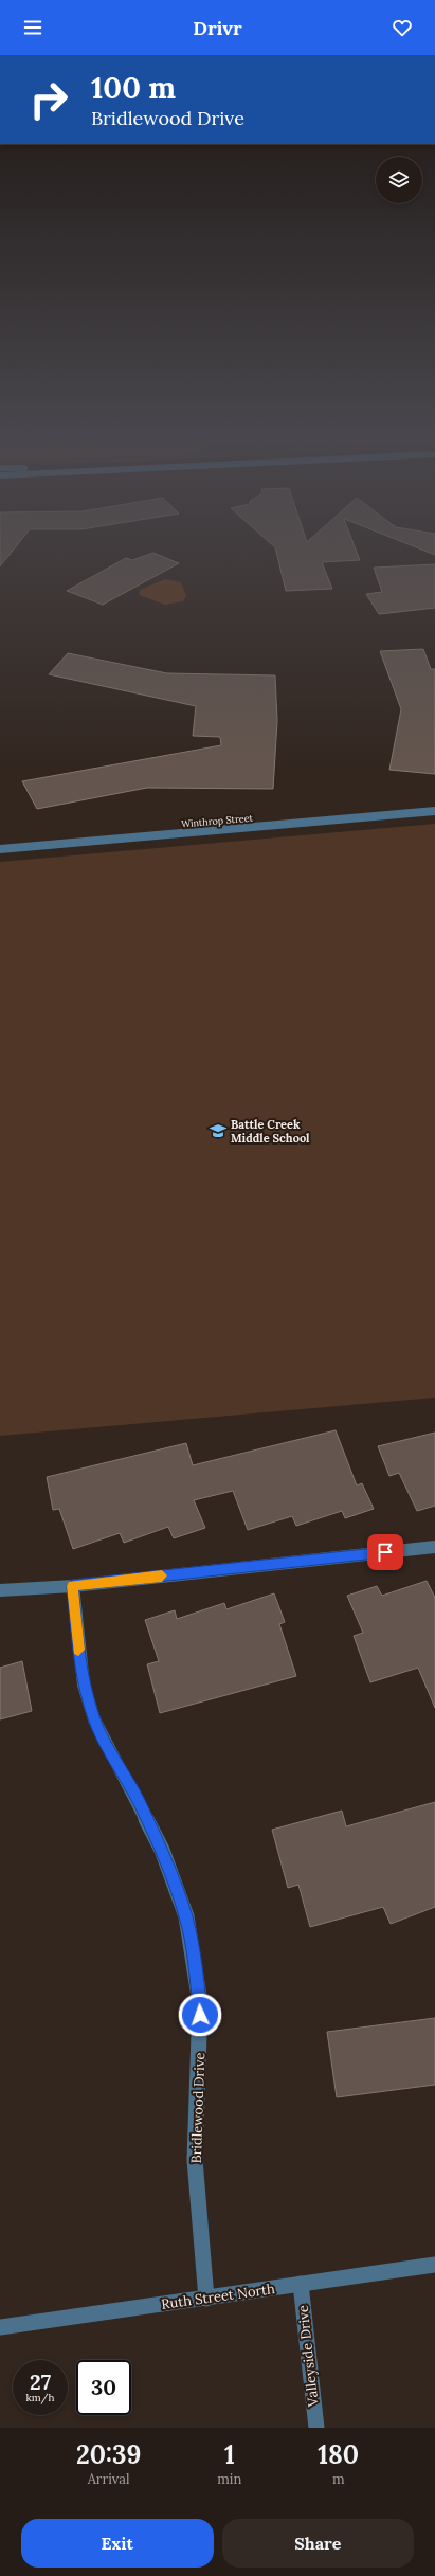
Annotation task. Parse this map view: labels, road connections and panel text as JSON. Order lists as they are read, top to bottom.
{
  "streets": {
    "street": [
      "Winthrop Street",
      "Bridlewood Drive",
      "Ruth Street North",
      "Valleyside Drive"
    ]
  },
  "crossings": [
    ["Bridlewood Drive", "Ruth Street North"],
    ["Ruth Street North", "Valleyside Drive"]
  ],
  "places": {
    "school or university": ["Battle Creek Middle School"]
  },
  "page": {
    "header": "Drivr",
    "turn": ["100 m", "Bridlewood Drive"],
    "speed": "27 km/h",
    "limit": "30",
    "eta": [
      "20:39",
      "Arrival",
      "1",
      "min",
      "180",
      "m"
    ],
    "buttons": ["Exit", "Share"]
  }
}
